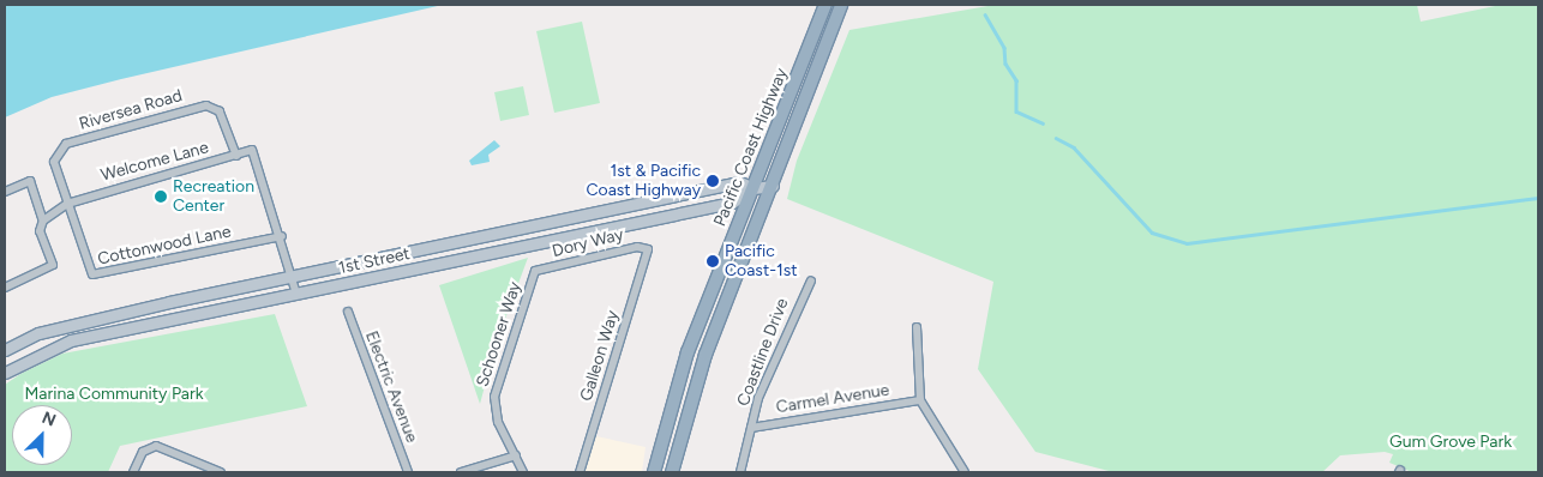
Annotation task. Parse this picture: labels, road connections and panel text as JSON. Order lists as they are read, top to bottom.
{
  "streets": {
    "highway": ["Pacific Coast Highway"],
    "main road": ["1st Street"],
    "street": [
      "Riversea Road",
      "Welcome Lane",
      "Dory Way",
      "Cottonwood Lane",
      "Schooner Way",
      "Coastline Drive",
      "Galleon Way",
      "Electric Avenue",
      "Carmel Avenue"
    ]
  },
  "crossings": [
    ["Riversea Road", "Welcome Lane"],
    ["Riversea Road", "Cottonwood Lane"],
    ["Pacific Coast Highway", "1st Street"],
    ["Welcome Lane", "Cottonwood Lane"],
    ["Dory Way", "Schooner Way"],
    ["Dory Way", "Galleon Way"],
    ["Coastline Drive", "Carmel Avenue"]
  ],
  "parks": ["Marina Community Park", "Gum Grove Park"],
  "places": ["1st & Pacific Coast Highway", "Recreation Center", "Pacific Coast-1st"],
  "north": "top right"
}
